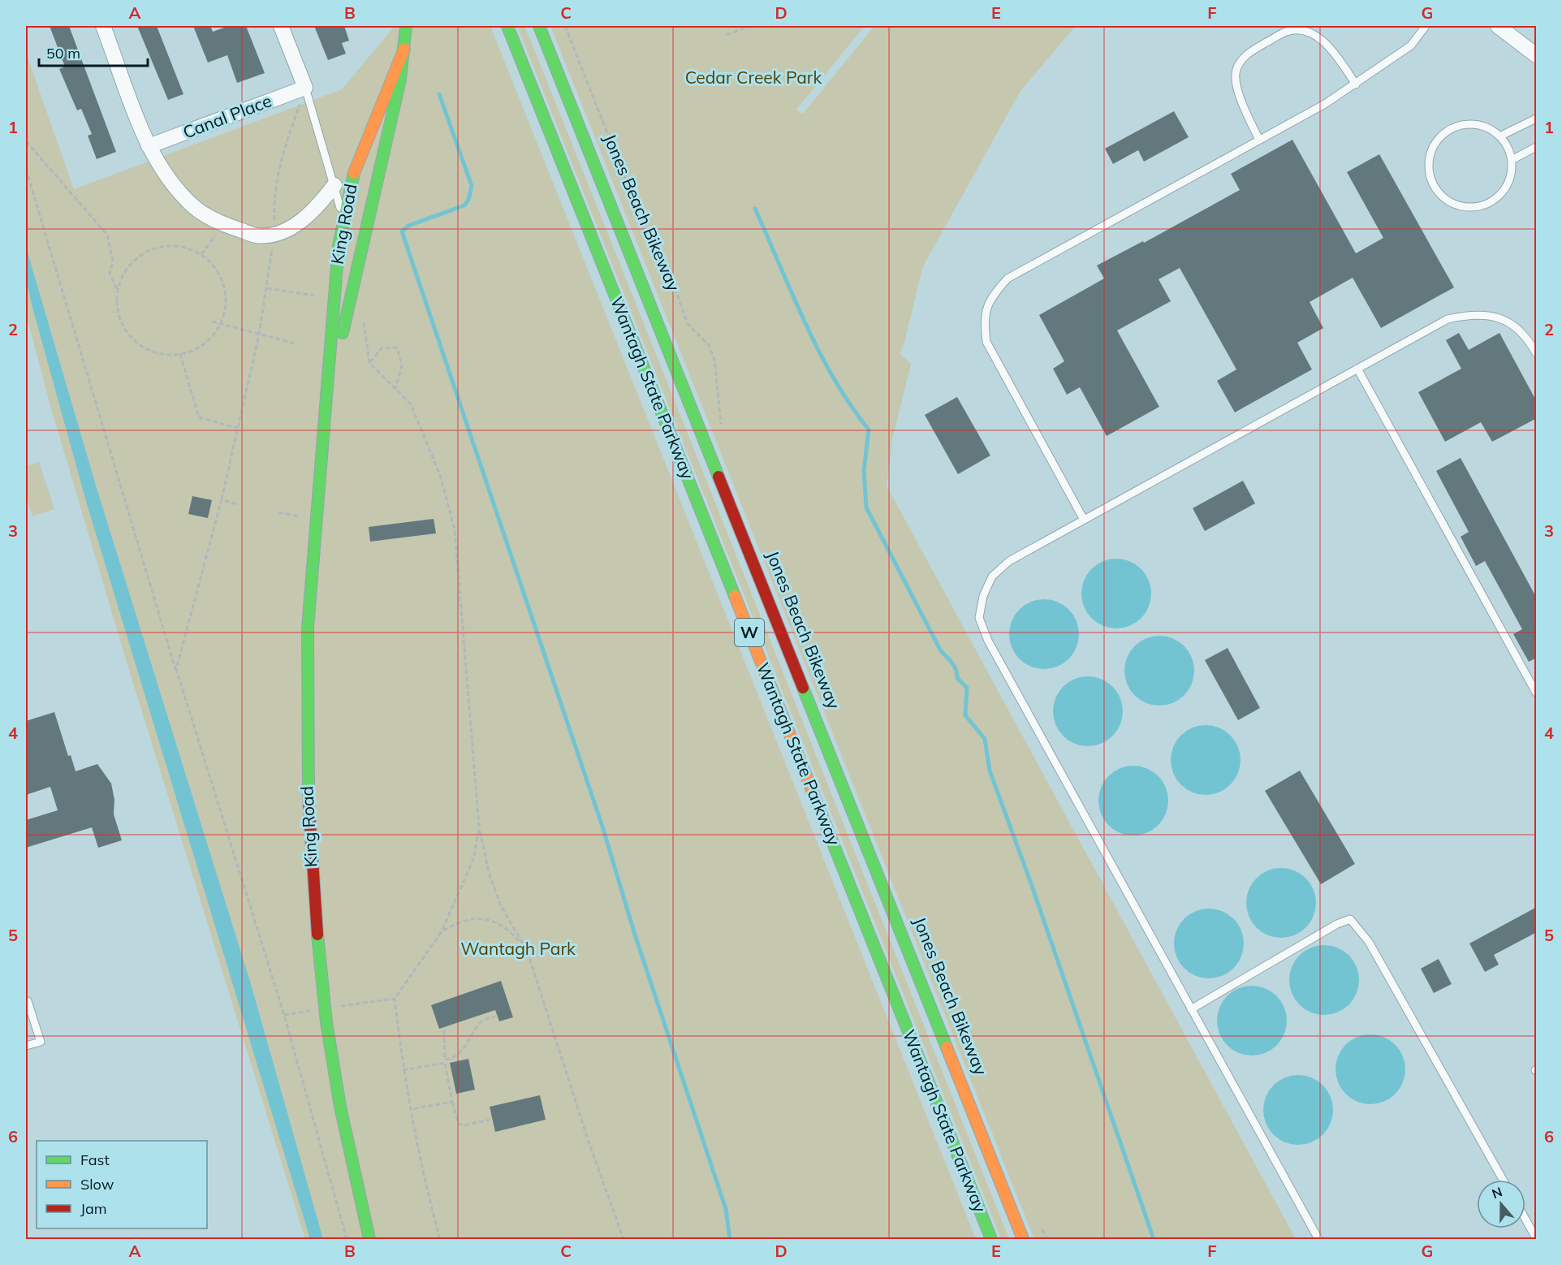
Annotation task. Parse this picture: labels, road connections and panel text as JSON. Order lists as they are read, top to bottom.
{
  "streets": {
    "main road": ["King Road", "Wantagh State Parkway", "W"],
    "street": ["Canal Place"],
    "path": ["Jones Beach Bikeway"]
  },
  "parks": ["Cedar Creek Park", "Wantagh Park"],
  "legend": ["Fast", "Slow", "Jam"],
  "scale_bar": "50 m",
  "north": "top",
  "grid": {
    "columns": [
      "A",
      "B",
      "C",
      "D",
      "E",
      "F",
      "G"
    ],
    "rows": [
      "1",
      "2",
      "3",
      "4",
      "5",
      "6"
    ]
  }
}
